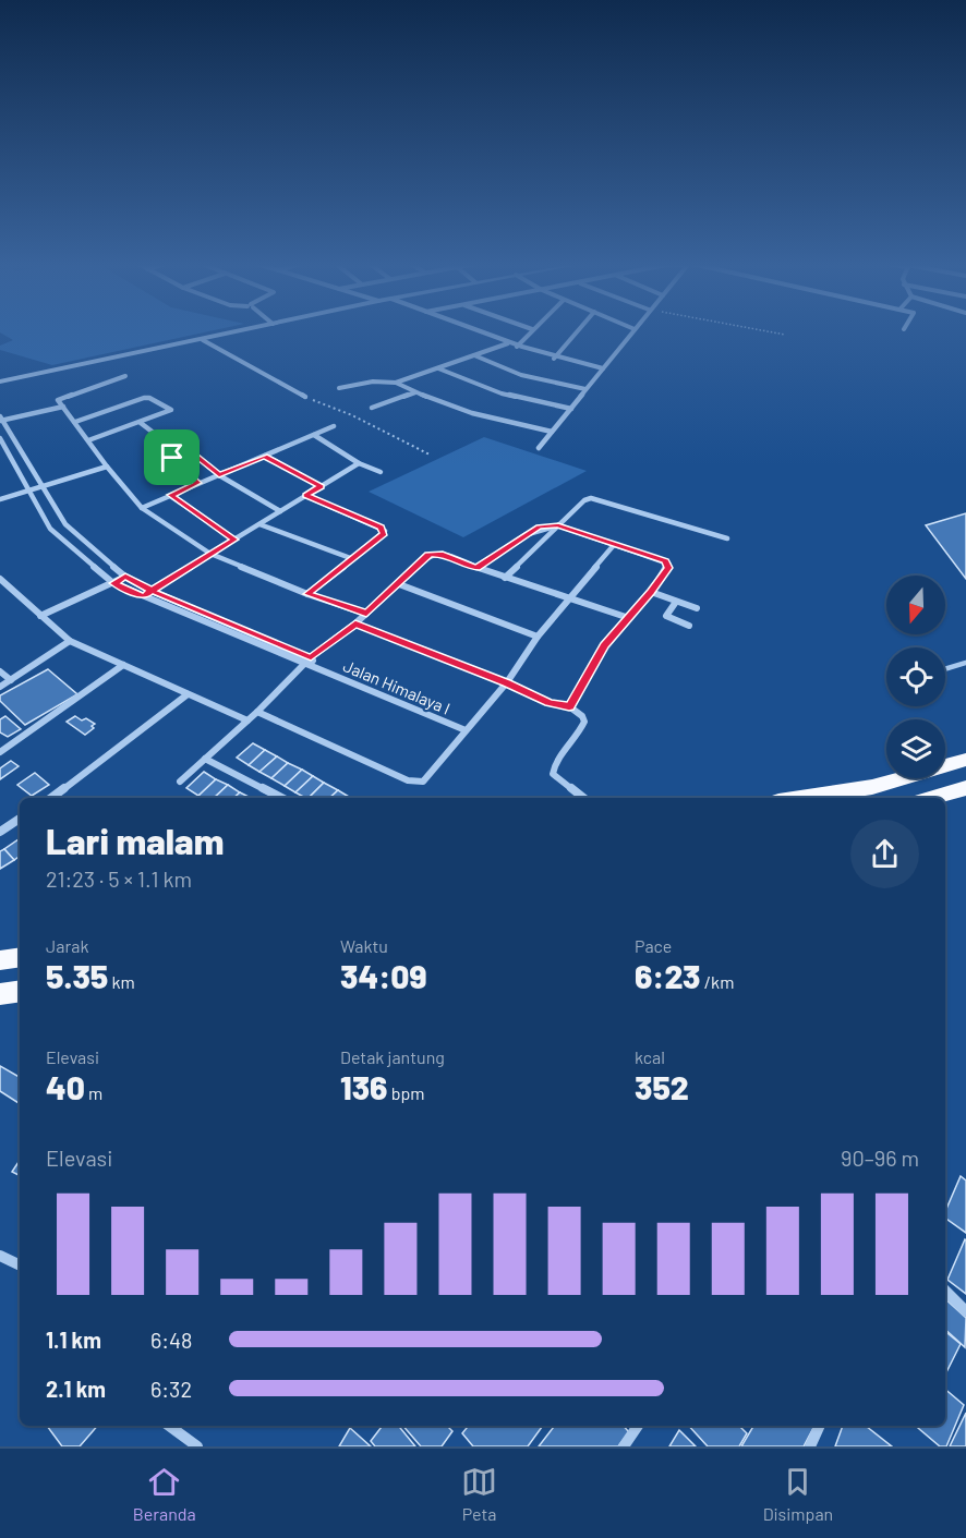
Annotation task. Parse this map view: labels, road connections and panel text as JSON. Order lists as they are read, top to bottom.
{
  "streets": {
    "street": ["Jalan Himalaya I"]
  },
  "north": "bottom",
  "page": {
    "heading": ["Lari malam", "21:23 · 5 × 1.1 km"],
    "stats": [
      ["Jarak", "5.35 km"],
      ["Waktu", "34:09"],
      ["Pace", "6:23 /km"],
      ["Elevasi", "40 m"],
      ["Detak jantung", "136 bpm"],
      ["kcal", "352"]
    ],
    "chart": ["Elevasi", "90–96 m"],
    "list": [
      {
        "name": "1.1 km",
        "note": "6:48"
      },
      {
        "name": "2.1 km",
        "note": "6:32"
      }
    ],
    "tabs": ["Beranda", "Peta", "Disimpan"]
  }
}
